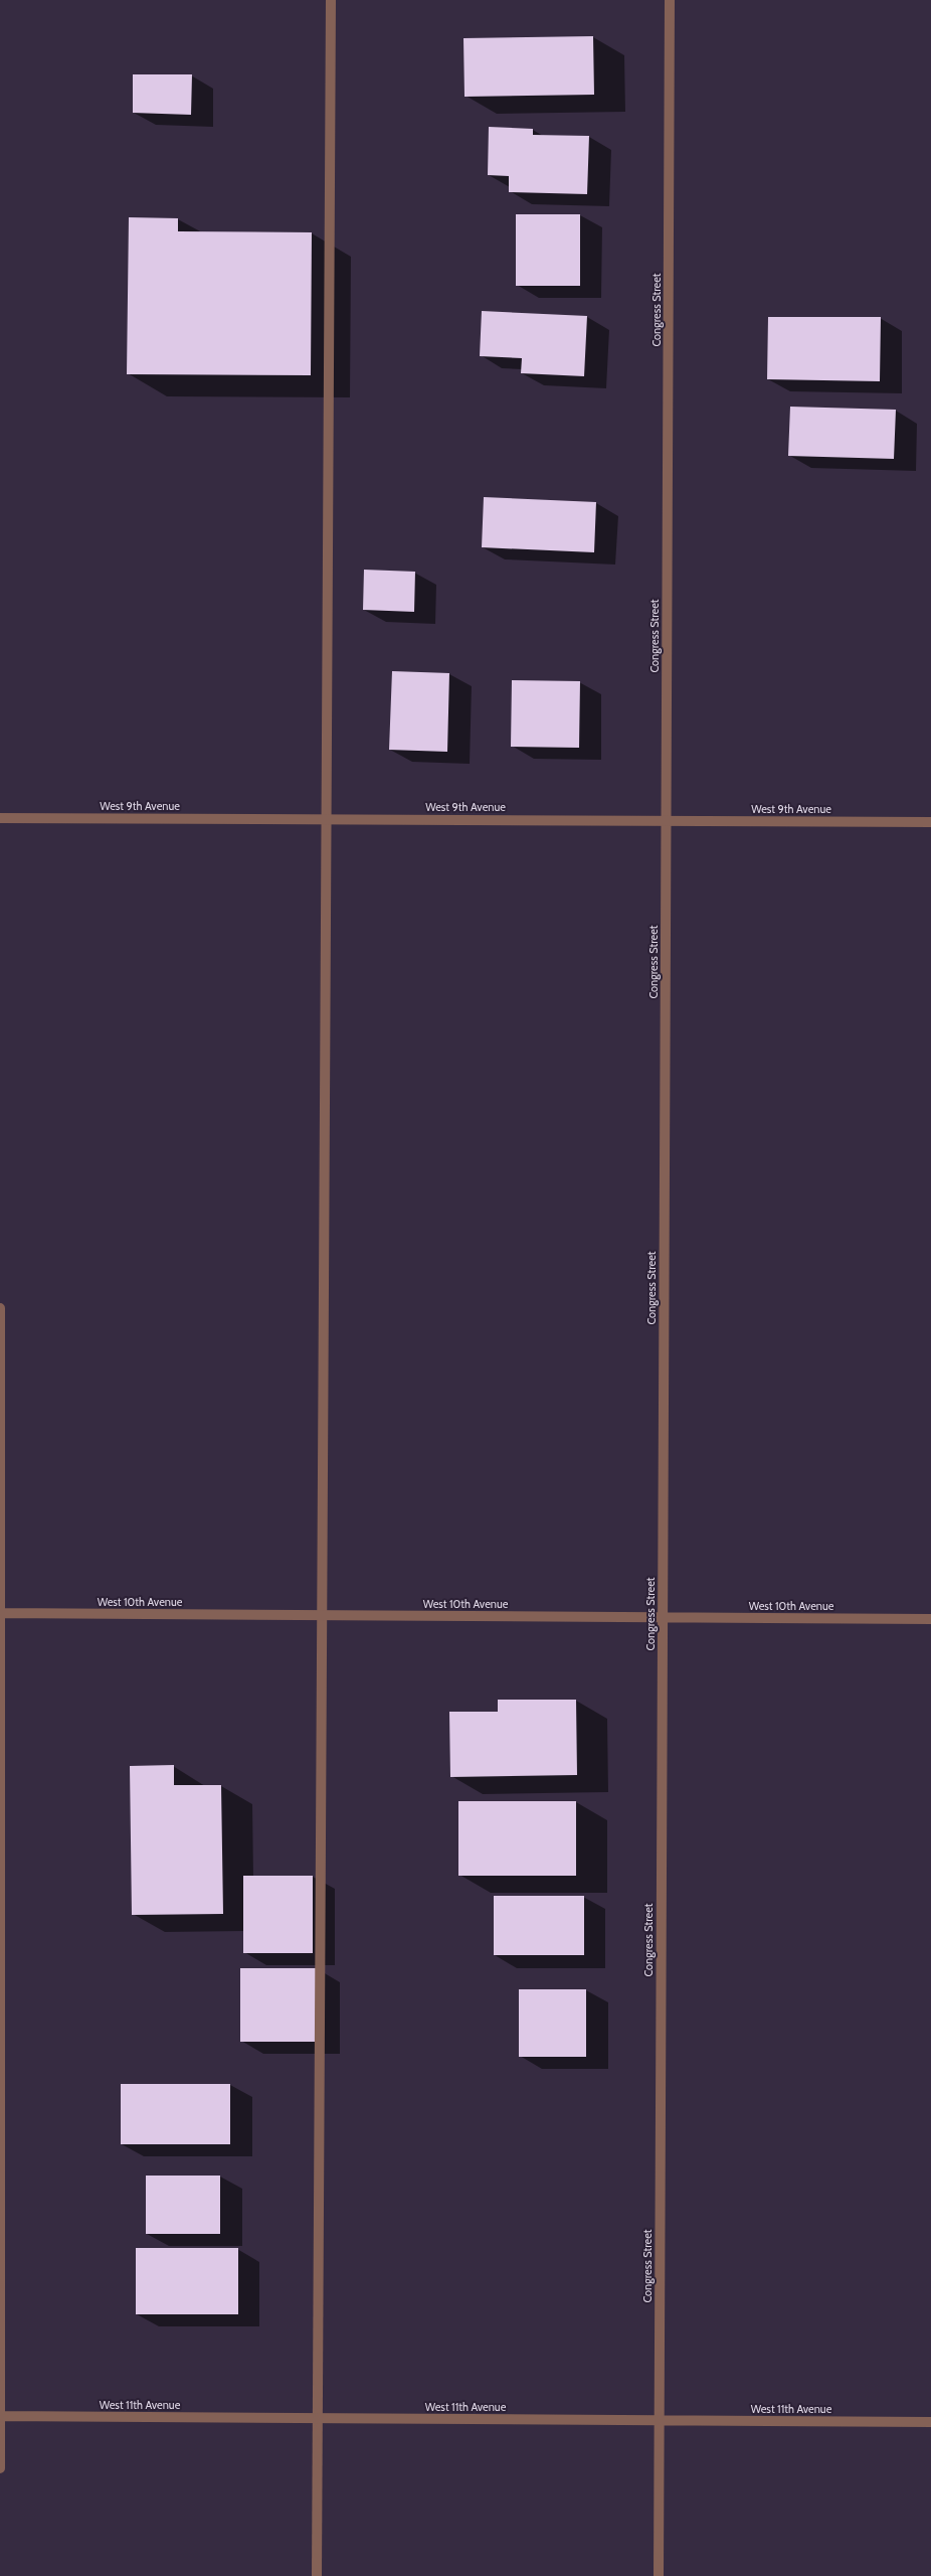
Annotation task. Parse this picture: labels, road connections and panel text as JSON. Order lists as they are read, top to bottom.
{
  "streets": {
    "street": [
      "Congress Street",
      "West 9th Avenue",
      "West 10th Avenue",
      "West 11th Avenue"
    ]
  },
  "crossings": [
    ["Congress Street", "West 9th Avenue"],
    ["Congress Street", "West 10th Avenue"],
    ["Congress Street", "West 11th Avenue"]
  ]
}
